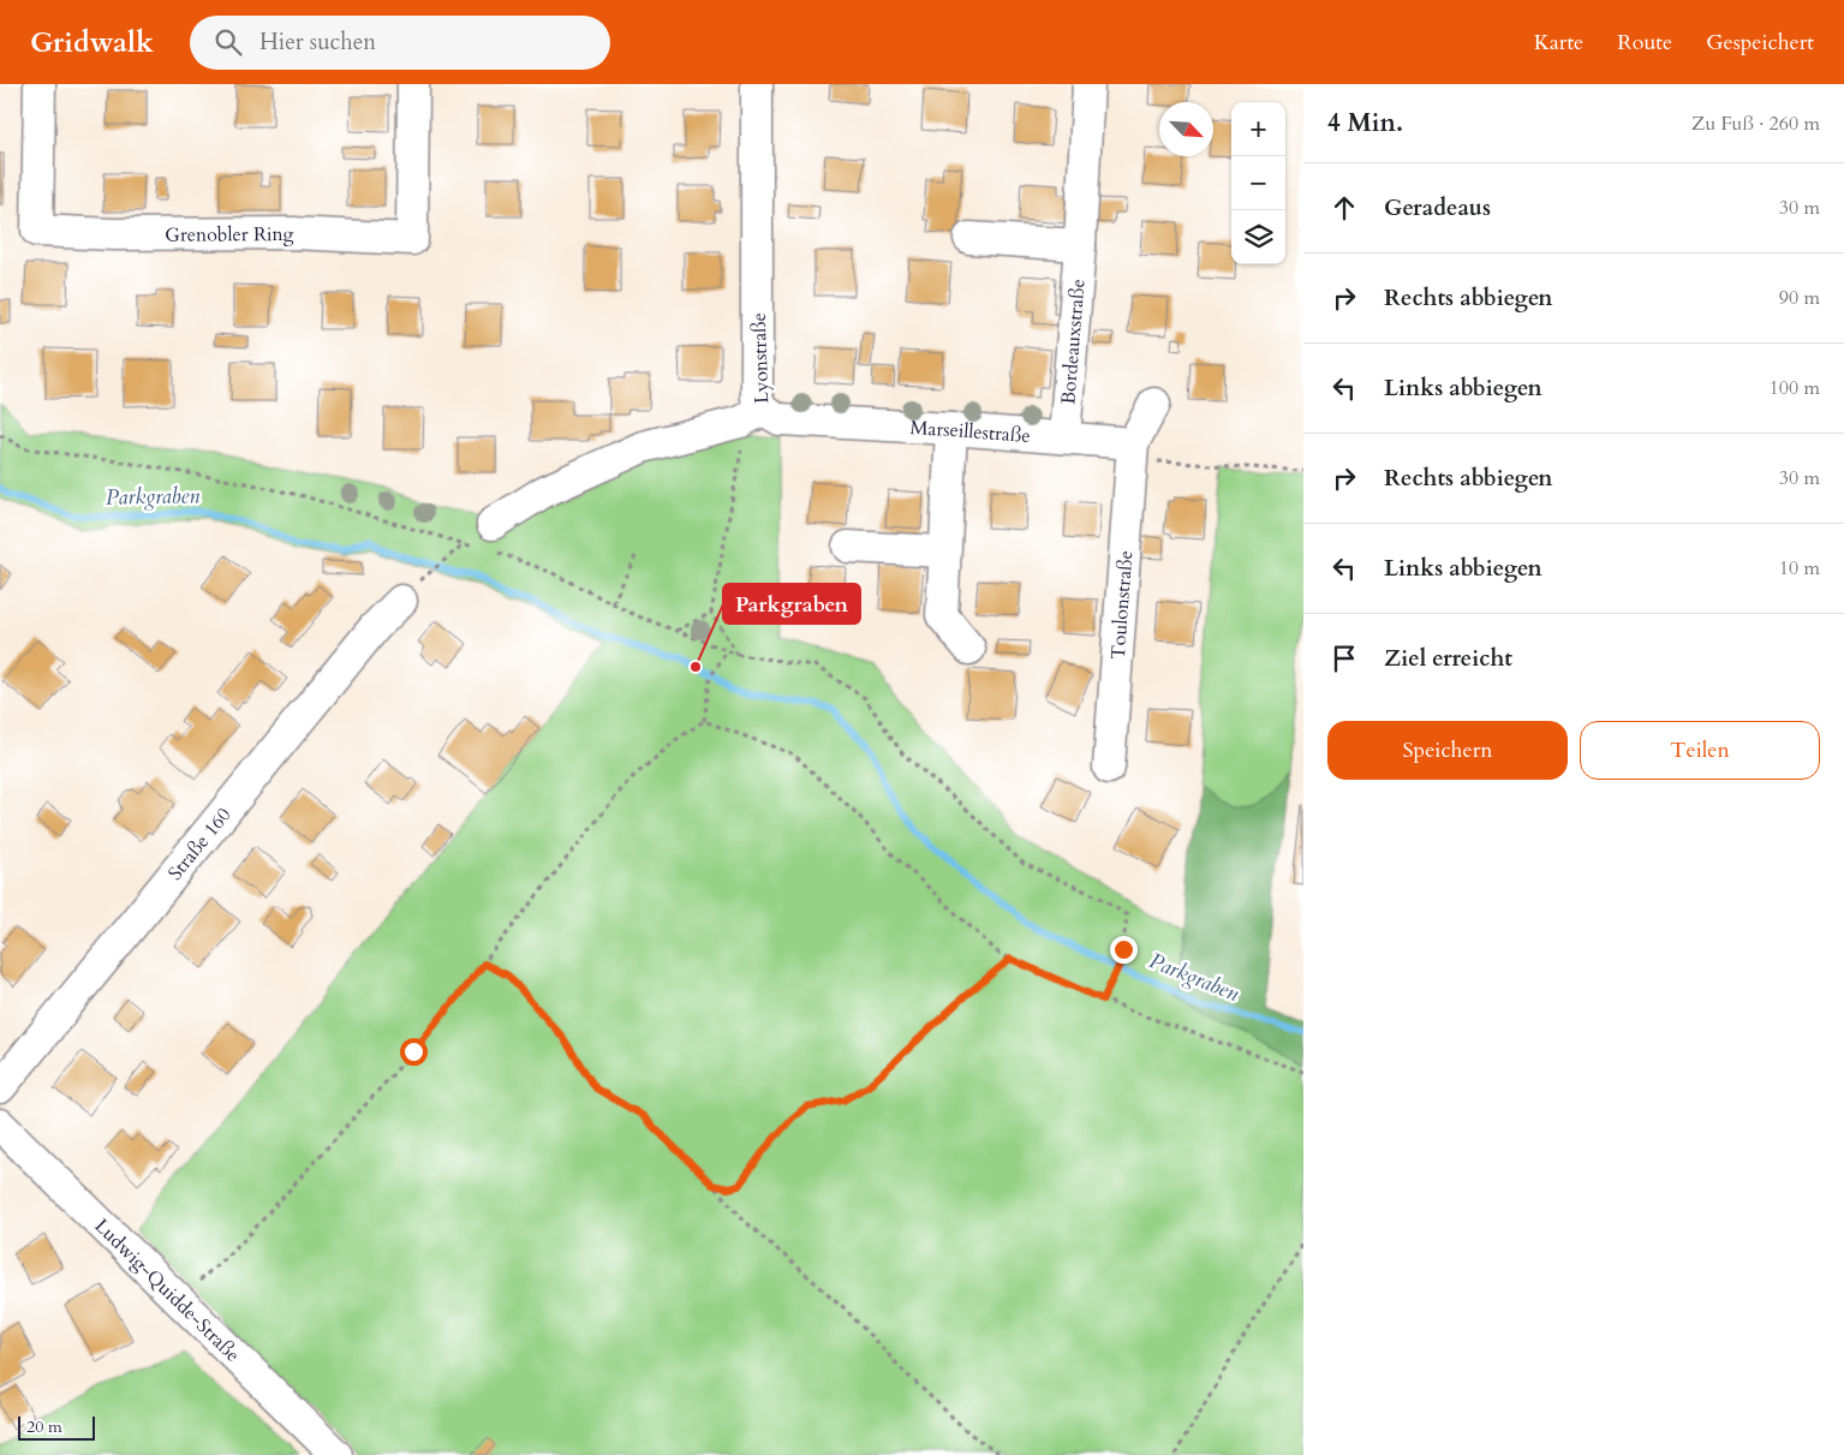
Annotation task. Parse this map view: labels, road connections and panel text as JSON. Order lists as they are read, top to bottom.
{
  "streets": {
    "street": [
      "Grenobler Ring",
      "Bordeauxstraße",
      "Lyonstraße",
      "Marseillestraße",
      "Toulonstraße",
      "Straße 160",
      "Ludwig-Quidde-Straße"
    ]
  },
  "crossings": [
    ["Bordeauxstraße", "Marseillestraße"],
    ["Lyonstraße", "Marseillestraße"],
    ["Marseillestraße", "Toulonstraße"]
  ],
  "water": ["Parkgraben"],
  "places": ["Parkgraben"],
  "scale_bar": "20 m",
  "north": "bottom right",
  "page": {
    "header": "Gridwalk",
    "search": "Hier suchen",
    "nav": ["Karte", "Route", "Gespeichert"],
    "heading": ["4 Min.", "Zu Fuß · 260 m"],
    "map_buttons": ["+", "−"],
    "list": [
      ["Geradeaus", "30 m"],
      ["Rechts abbiegen", "90 m"],
      ["Links abbiegen", "100 m"],
      ["Rechts abbiegen", "30 m"],
      ["Links abbiegen", "10 m"],
      "Ziel erreicht"
    ],
    "buttons": ["Speichern", "Teilen"],
    "scale": "20 m"
  }
}
